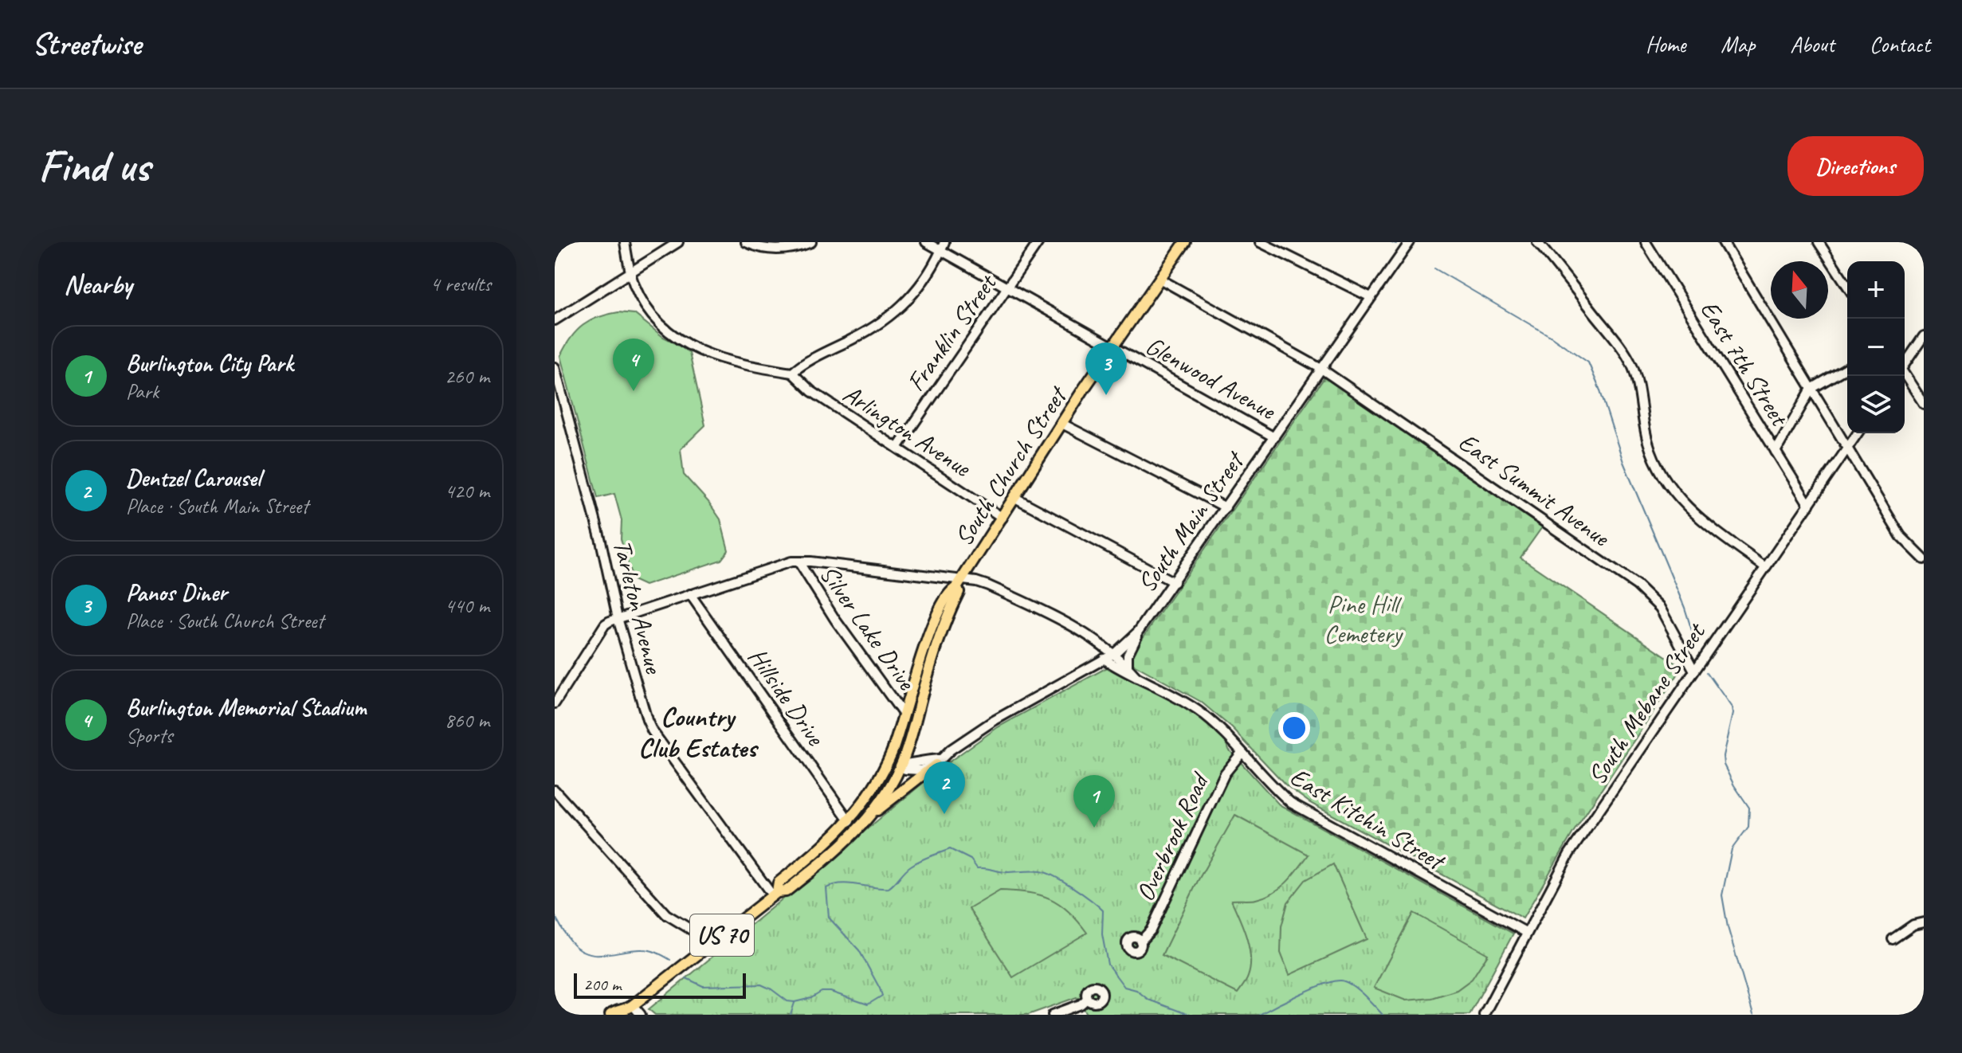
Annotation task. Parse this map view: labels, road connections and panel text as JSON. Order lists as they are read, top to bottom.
{
  "streets": {
    "main road": ["South Church Street", "US 70"],
    "street": [
      "Franklin Street",
      "East 7th Street",
      "Glenwood Avenue",
      "Arlington Avenue",
      "East Summit Avenue",
      "South Main Street",
      "Tarleton Avenue",
      "Silver Lake Drive",
      "Hillside Drive",
      "South Mebane Street",
      "East Kitchin Street",
      "Overbrook Road"
    ]
  },
  "crossings": [
    ["Franklin Street", "Glenwood Avenue"],
    ["Franklin Street", "Arlington Avenue"],
    ["East 7th Street", "South Mebane Street"],
    ["Glenwood Avenue", "South Church Street"],
    ["Glenwood Avenue", "South Main Street"],
    ["Arlington Avenue", "South Church Street"],
    ["South Church Street", "East Summit Avenue"],
    ["South Church Street", "South Main Street"],
    ["South Church Street", "Tarleton Avenue"],
    ["South Church Street", "Silver Lake Drive"],
    ["South Church Street", "Hillside Drive"],
    ["South Church Street", "East Kitchin Street"],
    ["East Summit Avenue", "South Main Street"],
    ["East Summit Avenue", "South Mebane Street"],
    ["South Main Street", "East Kitchin Street"],
    ["Silver Lake Drive", "East Kitchin Street"],
    ["South Mebane Street", "East Kitchin Street"],
    ["East Kitchin Street", "Overbrook Road"]
  ],
  "districts": ["Country Club Estates"],
  "parks": ["Pine Hill Cemetery"],
  "scale_bar": "200 m",
  "north": "top",
  "page": {
    "header": "Streetwise",
    "nav": [
      "Home",
      "Map",
      "About",
      "Contact"
    ],
    "buttons": "Directions",
    "title": "Find us",
    "heading": ["Nearby", "4 results"],
    "map_buttons": ["+", "−"],
    "list": [
      {
        "mark": "1",
        "name": "Burlington City Park",
        "note": "Park",
        "value": "260 m"
      },
      {
        "mark": "2",
        "name": "Dentzel Carousel",
        "note": "Place · South Main Street",
        "value": "420 m"
      },
      {
        "mark": "3",
        "name": "Panos Diner",
        "note": "Place · South Church Street",
        "value": "440 m"
      },
      {
        "mark": "4",
        "name": "Burlington Memorial Stadium",
        "note": "Sports",
        "value": "860 m"
      }
    ],
    "pins": [
      "4",
      "3",
      "2",
      "1"
    ],
    "scale": "200 m"
  }
}
